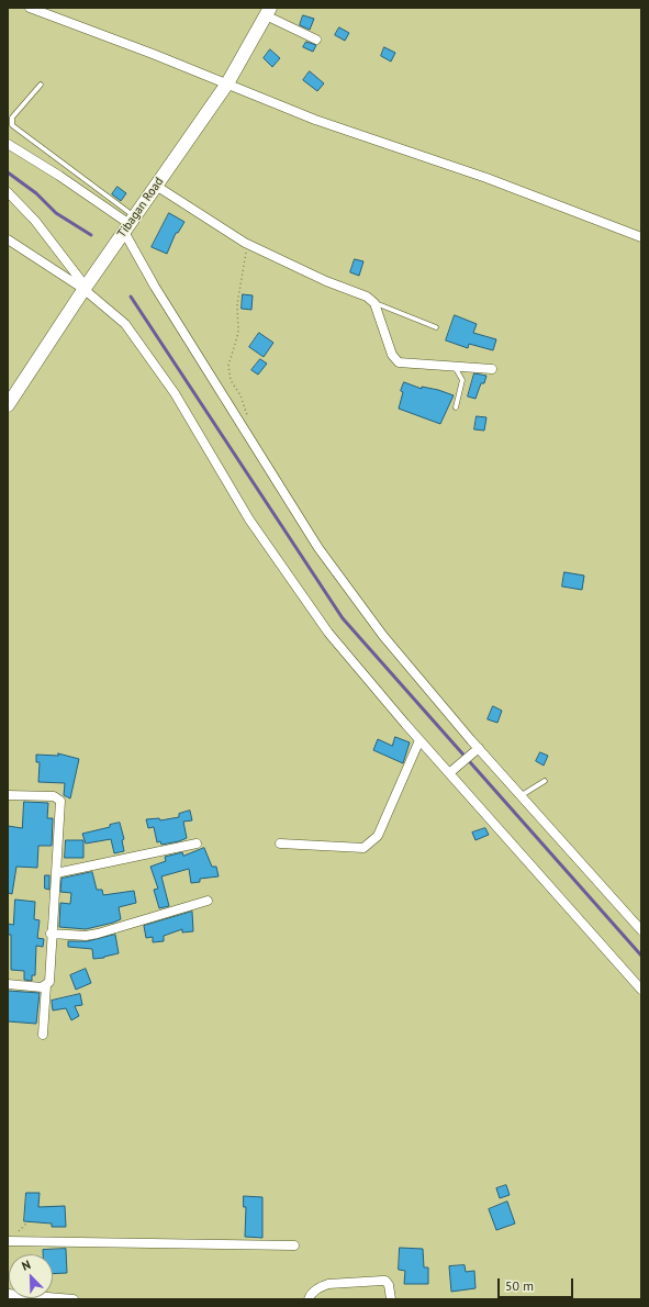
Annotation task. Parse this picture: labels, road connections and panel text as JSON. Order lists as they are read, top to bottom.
{
  "streets": {
    "main road": ["Tibagan Road"]
  },
  "scale_bar": "50 m",
  "north": "top left"
}
